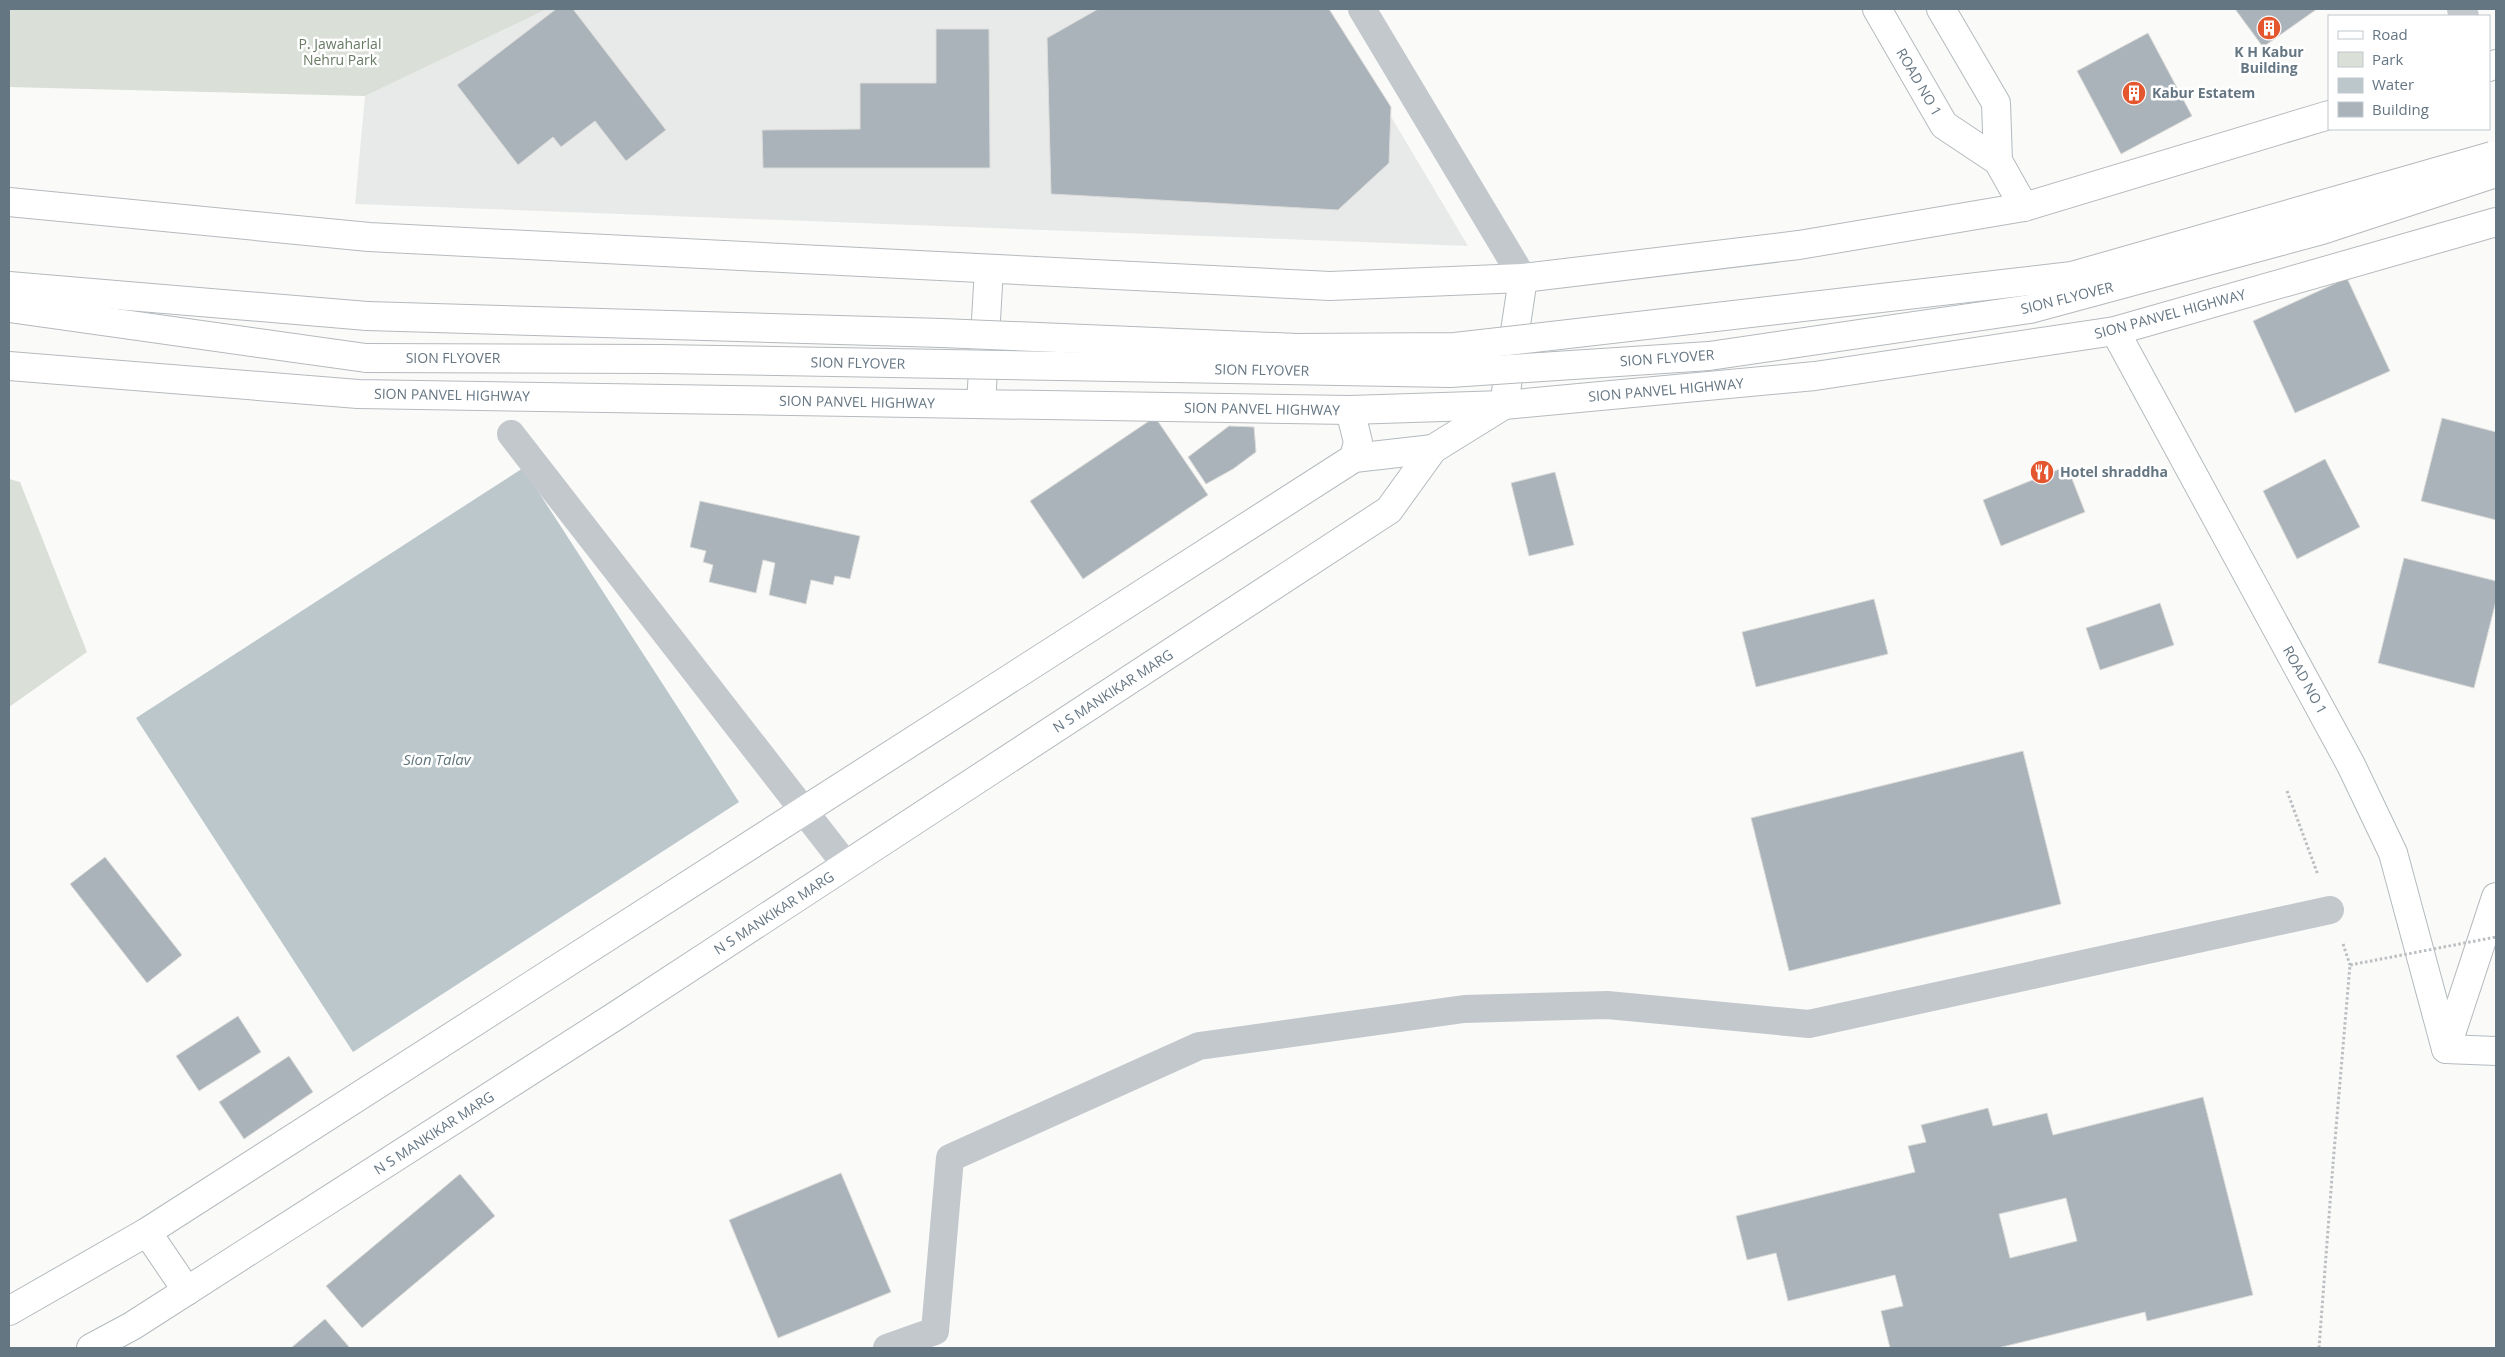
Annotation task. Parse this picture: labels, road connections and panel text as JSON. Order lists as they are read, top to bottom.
{
  "streets": {
    "main road": [
      "ROAD NO 1",
      "SION FLYOVER",
      "SION PANVEL HIGHWAY",
      "N S MANKIKAR MARG"
    ]
  },
  "crossings": [
    ["ROAD NO 1", "SION PANVEL HIGHWAY"],
    ["SION PANVEL HIGHWAY", "N S MANKIKAR MARG"]
  ],
  "water": ["Sion Talav"],
  "parks": ["P. Jawaharlal Nehru Park"],
  "places": {
    "building": ["K H Kabur Building", "Kabur Estatem"],
    "restaurant": ["Hotel shraddha"]
  },
  "legend": [
    "Road",
    "Park",
    "Water",
    "Building"
  ]
}
